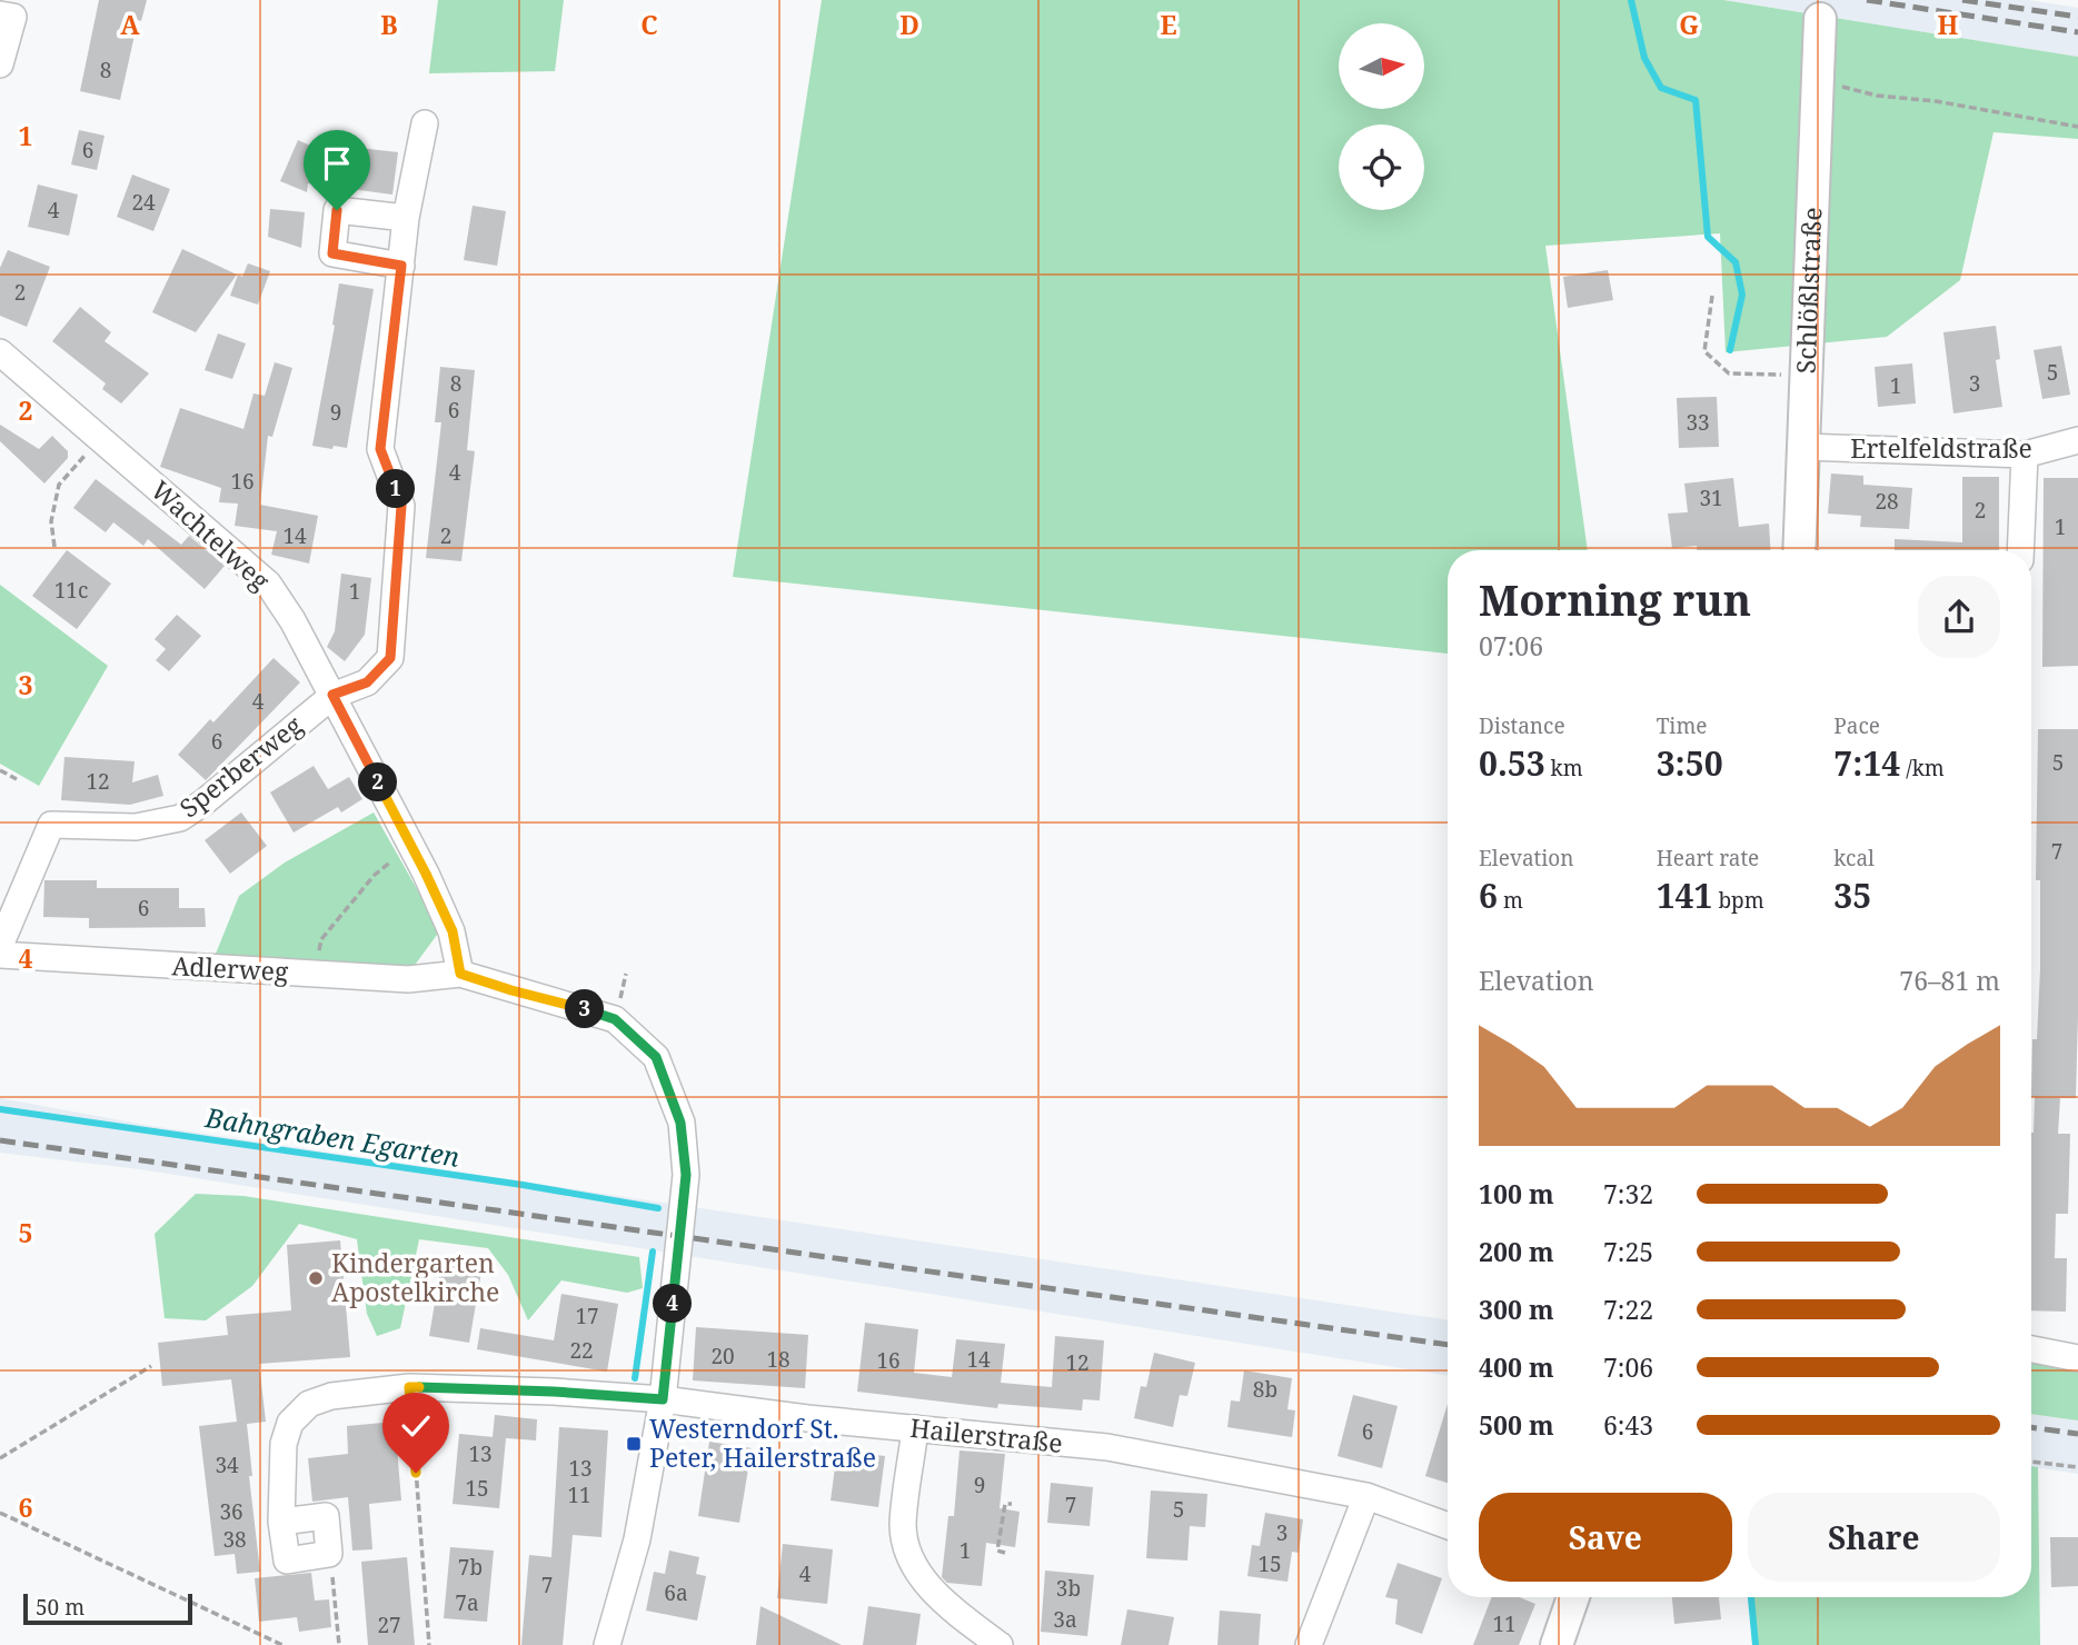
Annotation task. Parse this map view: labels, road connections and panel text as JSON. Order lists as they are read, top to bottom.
{
  "streets": {
    "street": [
      "Schlößlstraße",
      "Ertelfeldstraße",
      "Wachtelweg",
      "Sperberweg",
      "Adlerweg",
      "Hailerstraße"
    ]
  },
  "crossings": [
    ["Schlößlstraße", "Ertelfeldstraße"],
    ["Wachtelweg", "Sperberweg"],
    ["Wachtelweg", "Adlerweg"],
    ["Sperberweg", "Adlerweg"]
  ],
  "water": ["Bahngraben Egarten"],
  "places": {
    "other": ["Kindergarten Apostelkirche"],
    "transit": ["Westerndorf St. Peter, Hailerstraße"]
  },
  "house_numbers": [
    "8",
    "6",
    "24",
    "4",
    "2",
    "5",
    "8",
    "3",
    "1",
    "6",
    "9",
    "33",
    "4",
    "16",
    "31",
    "28",
    "2",
    "1",
    "14",
    "2",
    "11c",
    "1",
    "4",
    "6",
    "5",
    "12",
    "7",
    "6",
    "17",
    "22",
    "20",
    "18",
    "14",
    "16",
    "12",
    "8b",
    "6",
    "13",
    "34",
    "13",
    "9",
    "15",
    "11",
    "7",
    "5",
    "36",
    "3",
    "38",
    "1",
    "15",
    "7b",
    "4",
    "7",
    "3b",
    "6a",
    "7a",
    "3a",
    "11",
    "27"
  ],
  "scale_bar": "50 m",
  "north": "right",
  "page": {
    "pins": [
      "1",
      "2",
      "3",
      "4"
    ],
    "heading": ["Morning run", "07:06"],
    "stats": [
      ["Distance", "0.53 km"],
      ["Time", "3:50"],
      ["Pace", "7:14 /km"],
      ["Elevation", "6 m"],
      ["Heart rate", "141 bpm"],
      ["kcal", "35"]
    ],
    "chart": ["Elevation", "76–81 m"],
    "list": [
      {
        "name": "100 m",
        "note": "7:32"
      },
      {
        "name": "200 m",
        "note": "7:25"
      },
      {
        "name": "300 m",
        "note": "7:22"
      },
      {
        "name": "400 m",
        "note": "7:06"
      },
      {
        "name": "500 m",
        "note": "6:43"
      }
    ],
    "buttons": ["Save", "Share"],
    "scale": "50 m"
  },
  "grid": {
    "columns": [
      "A",
      "B",
      "C",
      "D",
      "E",
      "G",
      "H"
    ],
    "rows": [
      "1",
      "2",
      "3",
      "4",
      "5",
      "6"
    ]
  }
}
